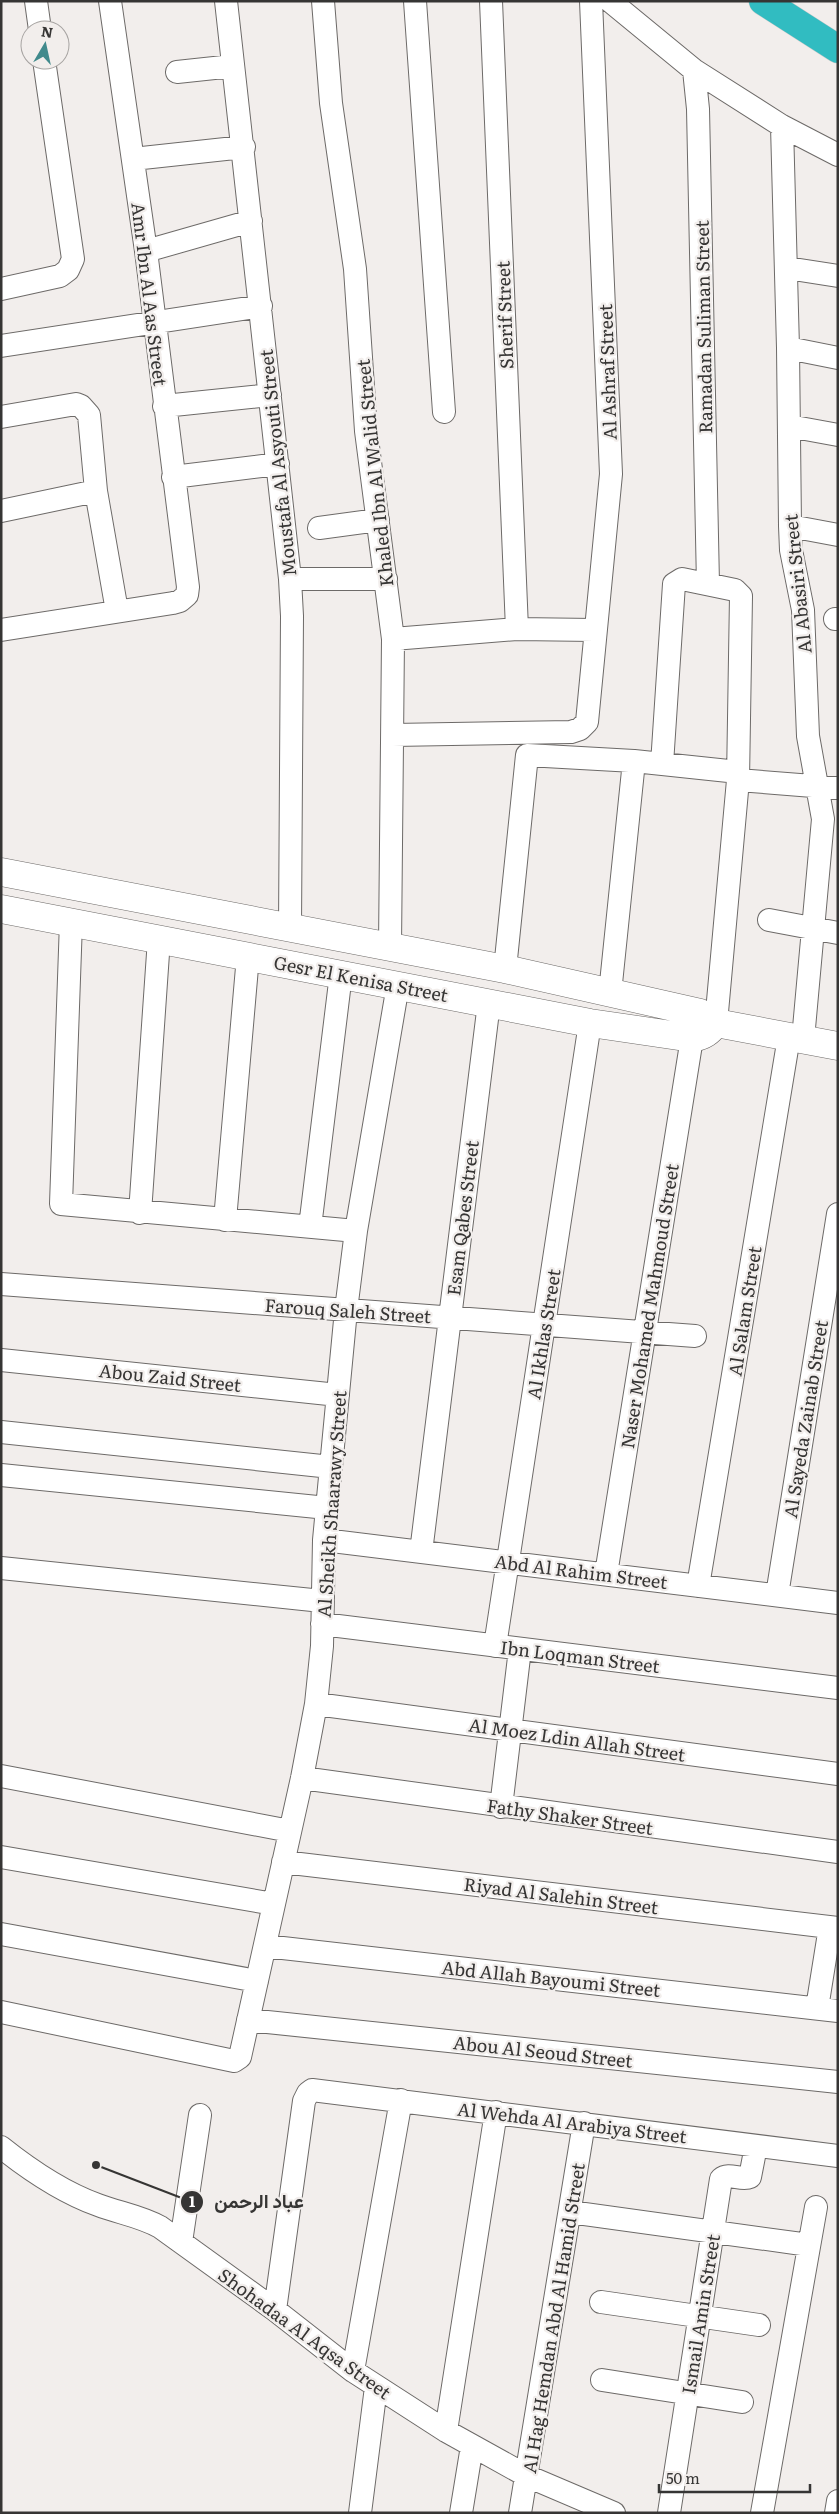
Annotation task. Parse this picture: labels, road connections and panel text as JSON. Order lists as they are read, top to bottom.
{
  "streets": {
    "main road": ["Gesr El Kenisa Street"],
    "street": [
      "Amr Ibn Al Aas Street",
      "Sherif Street",
      "Ramadan Suliman Street",
      "Al Ashraf Street",
      "Moustafa Al Asyouti Street",
      "Khaled Ibn Al Walid Street",
      "Al Abasiri Street",
      "Esam Qabes Street",
      "Naser Mohamed Mahmoud Street",
      "Farouq Saleh Street",
      "Al Salam Street",
      "Al Ikhlas Street",
      "Abou Zaid Street",
      "Al Sayeda Zainab Street",
      "Al Sheikh Shaarawy Street",
      "Abd Al Rahim Street",
      "Ibn Loqman Street",
      "Al Moez Ldin Allah Street",
      "Fathy Shaker Street",
      "Riyad Al Salehin Street",
      "Abd Allah Bayoumi Street",
      "Abou Al Seoud Street",
      "Al Wehda Al Arabiya Street",
      "Ismail Amin Street",
      "Al Hag Hemdan Abd Al Hamid Street",
      "Shohadaa Al Aqsa Street"
    ]
  },
  "crossings": [
    ["Al Ashraf Street", "Khaled Ibn Al Walid Street"],
    ["Moustafa Al Asyouti Street", "Gesr El Kenisa Street"],
    ["Khaled Ibn Al Walid Street", "Gesr El Kenisa Street"],
    ["Al Abasiri Street", "Gesr El Kenisa Street"],
    ["Al Abasiri Street", "Al Salam Street"],
    ["Gesr El Kenisa Street", "Esam Qabes Street"],
    ["Gesr El Kenisa Street", "Naser Mohamed Mahmoud Street"],
    ["Gesr El Kenisa Street", "Al Salam Street"],
    ["Gesr El Kenisa Street", "Al Ikhlas Street"],
    ["Gesr El Kenisa Street", "Al Sheikh Shaarawy Street"],
    ["Esam Qabes Street", "Farouq Saleh Street"],
    ["Esam Qabes Street", "Abd Al Rahim Street"],
    ["Naser Mohamed Mahmoud Street", "Farouq Saleh Street"],
    ["Naser Mohamed Mahmoud Street", "Abd Al Rahim Street"],
    ["Farouq Saleh Street", "Al Ikhlas Street"],
    ["Farouq Saleh Street", "Al Sheikh Shaarawy Street"],
    ["Al Salam Street", "Abd Al Rahim Street"],
    ["Al Ikhlas Street", "Abd Al Rahim Street"],
    ["Al Ikhlas Street", "Ibn Loqman Street"],
    ["Abou Zaid Street", "Al Sheikh Shaarawy Street"],
    ["Al Sayeda Zainab Street", "Abd Al Rahim Street"],
    ["Al Sheikh Shaarawy Street", "Abd Al Rahim Street"],
    ["Al Sheikh Shaarawy Street", "Ibn Loqman Street"],
    ["Al Sheikh Shaarawy Street", "Al Moez Ldin Allah Street"],
    ["Al Sheikh Shaarawy Street", "Fathy Shaker Street"],
    ["Al Sheikh Shaarawy Street", "Riyad Al Salehin Street"],
    ["Al Sheikh Shaarawy Street", "Abd Allah Bayoumi Street"],
    ["Al Sheikh Shaarawy Street", "Abou Al Seoud Street"],
    ["Al Wehda Al Arabiya Street", "Ismail Amin Street"],
    ["Al Wehda Al Arabiya Street", "Al Hag Hemdan Abd Al Hamid Street"],
    ["Al Wehda Al Arabiya Street", "Shohadaa Al Aqsa Street"],
    ["Al Hag Hemdan Abd Al Hamid Street", "Shohadaa Al Aqsa Street"]
  ],
  "places": ["عباد الرحمن"],
  "scale_bar": "50 m",
  "north": "top"
}
